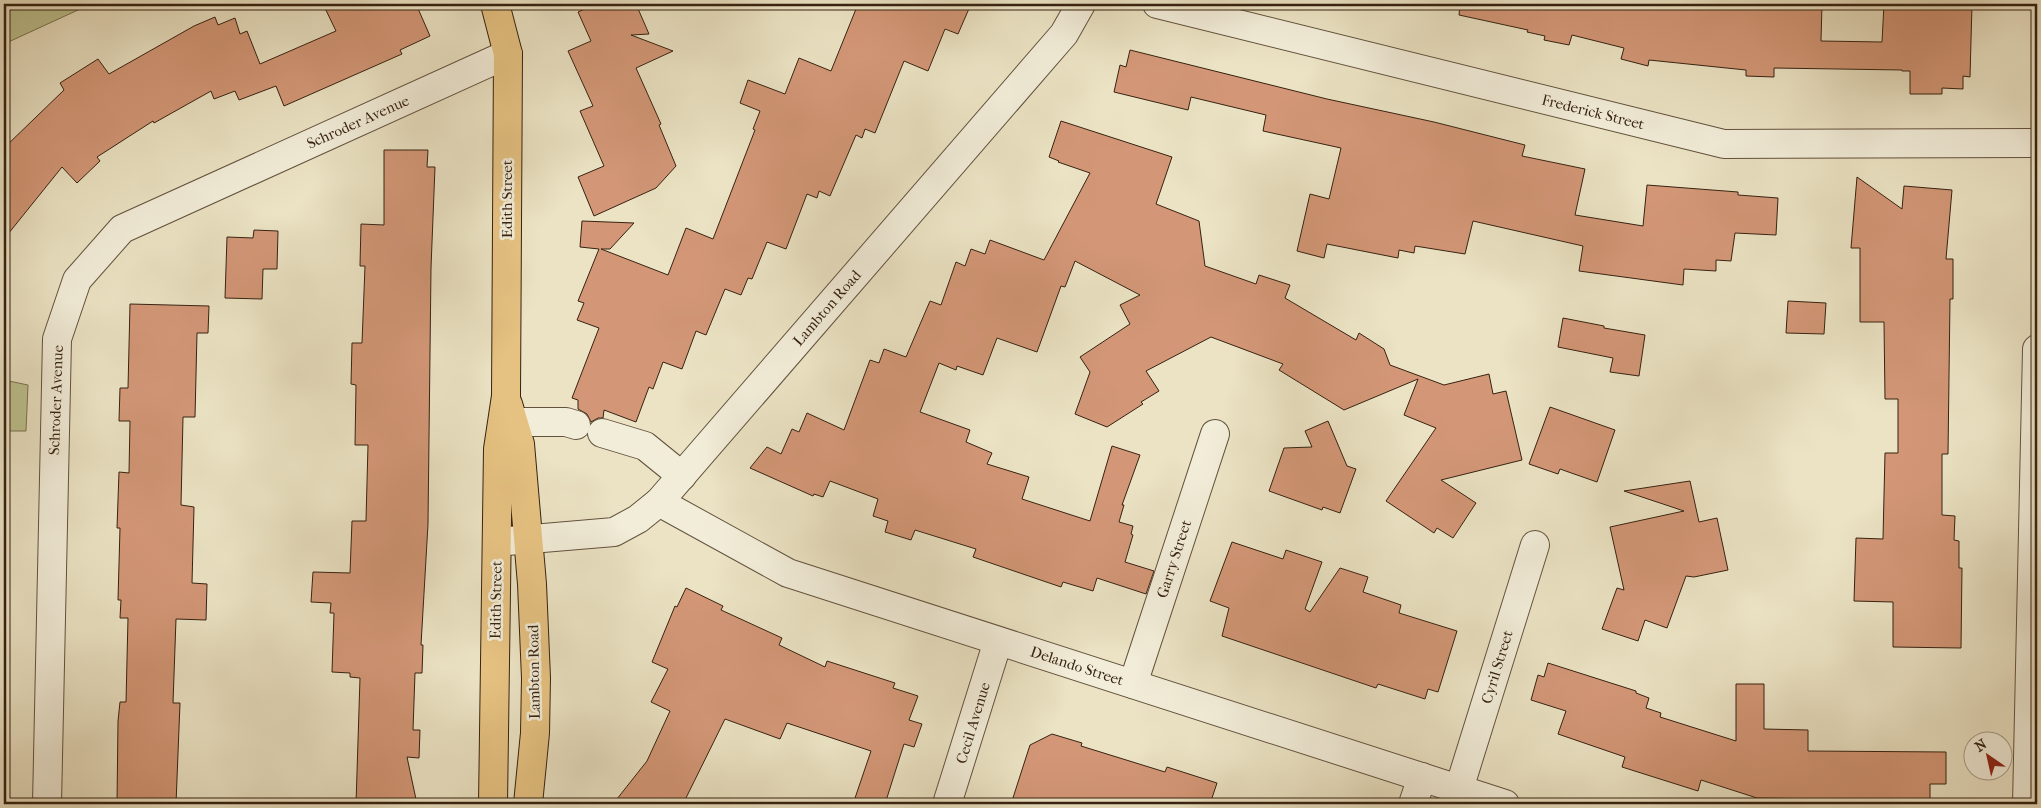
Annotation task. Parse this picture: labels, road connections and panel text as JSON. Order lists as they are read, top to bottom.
{
  "streets": {
    "main road": ["Edith Street", "Lambton Road"],
    "street": [
      "Frederick Street",
      "Schroder Avenue",
      "Garry Street",
      "Delando Street",
      "Cyril Street",
      "Cecil Avenue"
    ]
  },
  "crossings": [
    ["Schroder Avenue", "Edith Street"],
    ["Edith Street", "Lambton Road"],
    ["Lambton Road", "Delando Street"],
    ["Garry Street", "Delando Street"],
    ["Delando Street", "Cyril Street"],
    ["Delando Street", "Cecil Avenue"]
  ],
  "north": "top left"
}
